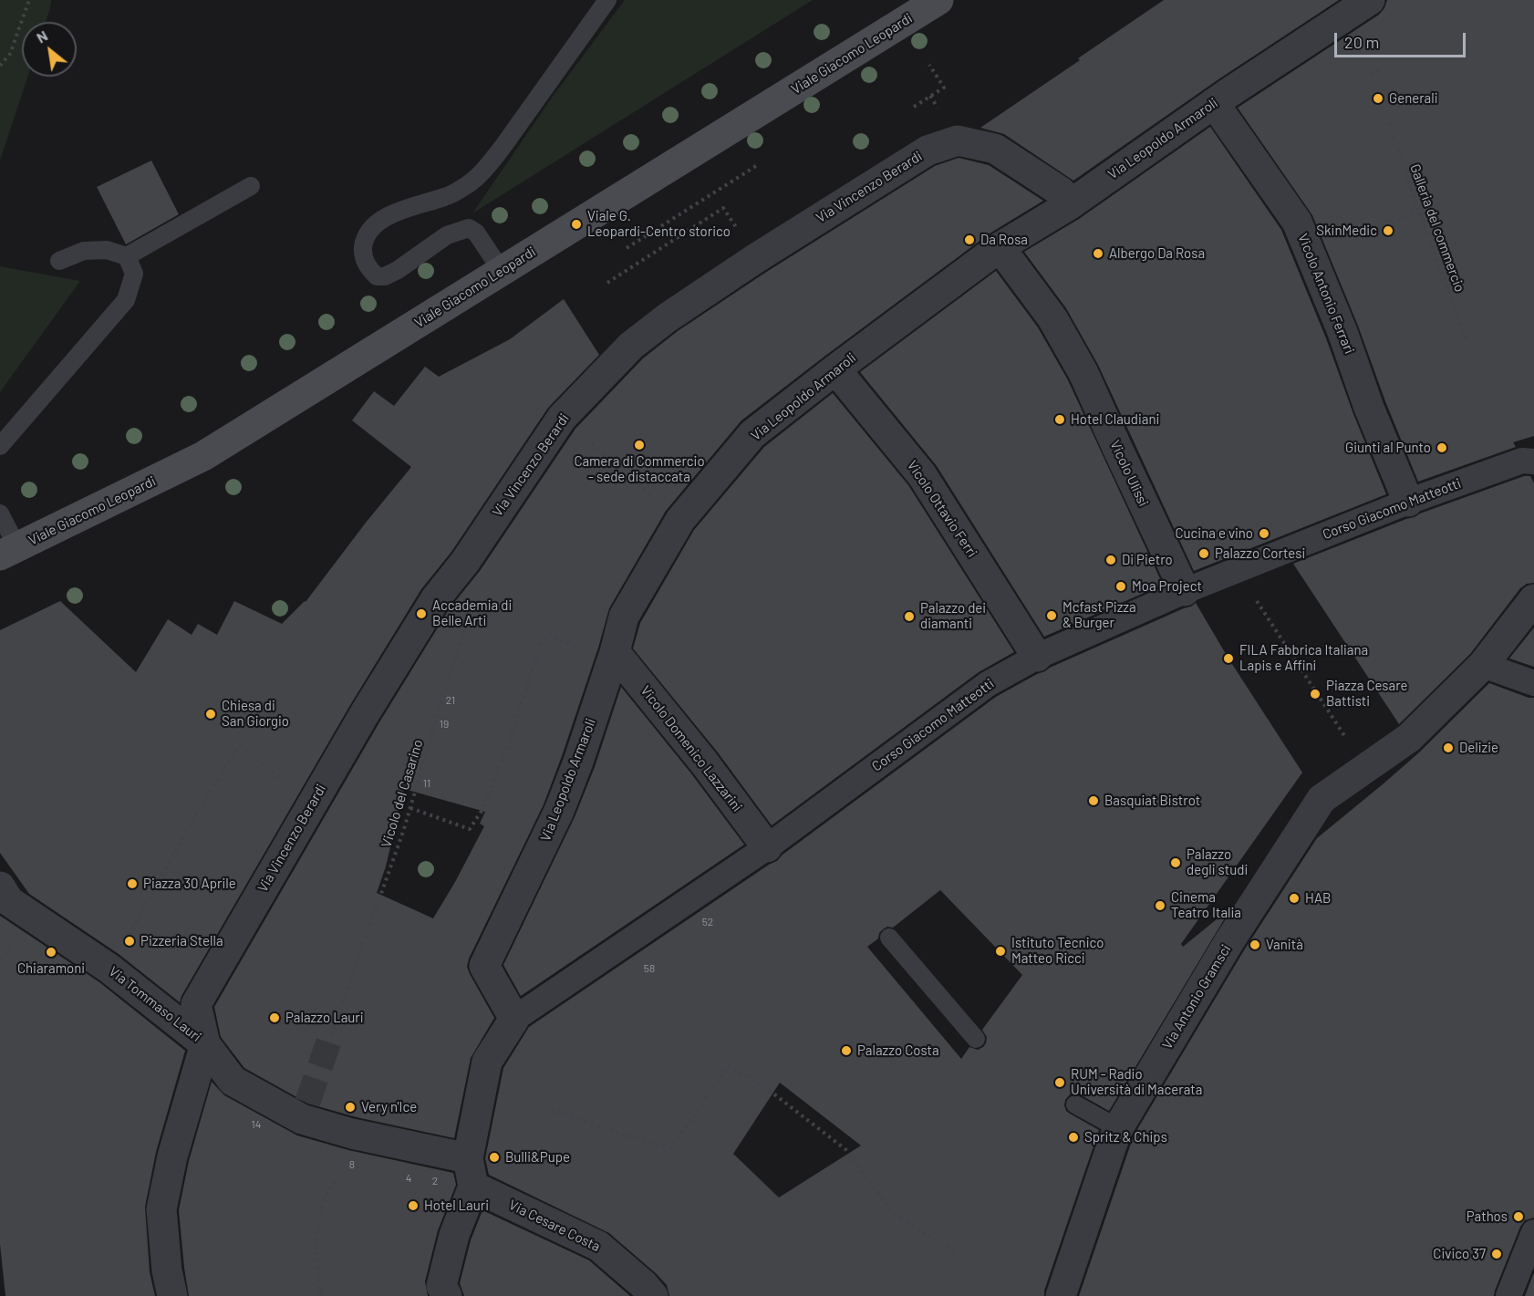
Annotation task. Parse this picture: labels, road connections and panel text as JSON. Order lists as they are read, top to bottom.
{
  "streets": {
    "main road": ["Viale Giacomo Leopardi"],
    "street": [
      "Via Leopoldo Armaroli",
      "Via Vincenzo Berardi",
      "Vicolo Antonio Ferrari",
      "Vicolo Ulissi",
      "Vicolo Ottavio Ferri",
      "Corso Giacomo Matteotti",
      "Vicolo Domenico Lazzarini",
      "Via Antonio Gramsci",
      "Via Tommaso Lauri",
      "Via Cesare Costa"
    ],
    "path": ["Galleria del commercio", "Vicolo del Casarino"]
  },
  "crossings": [
    ["Via Leopoldo Armaroli", "Via Vincenzo Berardi"],
    ["Via Leopoldo Armaroli", "Vicolo Antonio Ferrari"],
    ["Via Leopoldo Armaroli", "Vicolo Ulissi"],
    ["Via Leopoldo Armaroli", "Vicolo Ottavio Ferri"],
    ["Via Leopoldo Armaroli", "Corso Giacomo Matteotti"],
    ["Via Leopoldo Armaroli", "Vicolo Domenico Lazzarini"],
    ["Via Vincenzo Berardi", "Via Tommaso Lauri"],
    ["Vicolo Antonio Ferrari", "Corso Giacomo Matteotti"],
    ["Vicolo Ulissi", "Corso Giacomo Matteotti"],
    ["Vicolo Ottavio Ferri", "Corso Giacomo Matteotti"],
    ["Corso Giacomo Matteotti", "Vicolo Domenico Lazzarini"],
    ["Corso Giacomo Matteotti", "Via Tommaso Lauri"],
    ["Corso Giacomo Matteotti", "Via Cesare Costa"],
    ["Via Tommaso Lauri", "Via Cesare Costa"]
  ],
  "places": [
    "Generali",
    "Viale G. Leopardi-Centro storico",
    "SkinMedic",
    "Da Rosa",
    "Albergo Da Rosa",
    "Hotel Claudiani",
    "Camera di Commercio - sede distaccata",
    "Giunti al Punto",
    "Cucina e vino",
    "Palazzo Cortesi",
    "Di Pietro",
    "Moa Project",
    "Accademia di Belle Arti",
    "Mcfast Pizza & Burger",
    "Palazzo dei diamanti",
    "FILA Fabbrica Italiana Lapis e Affini",
    "Piazza Cesare Battisti",
    "Chiesa di San Giorgio",
    "Delizie",
    "Basquiat Bistrot",
    "Palazzo degli studi",
    "Piazza 30 Aprile",
    "HAB",
    "Cinema Teatro Italia",
    "Pizzeria Stella",
    "Vanità",
    "Istituto Tecnico Matteo Ricci",
    "Chiaramoni",
    "Palazzo Lauri",
    "Palazzo Costa",
    "RUM - Radio Università di Macerata",
    "Very n'Ice",
    "Spritz & Chips",
    "Bulli&Pupe",
    "Hotel Lauri",
    "Pathos",
    "Civico 37"
  ],
  "house_numbers": [
    "21",
    "19",
    "11",
    "52",
    "58",
    "14",
    "8",
    "4",
    "2"
  ],
  "scale_bar": "20 m",
  "north": "top left"
}
